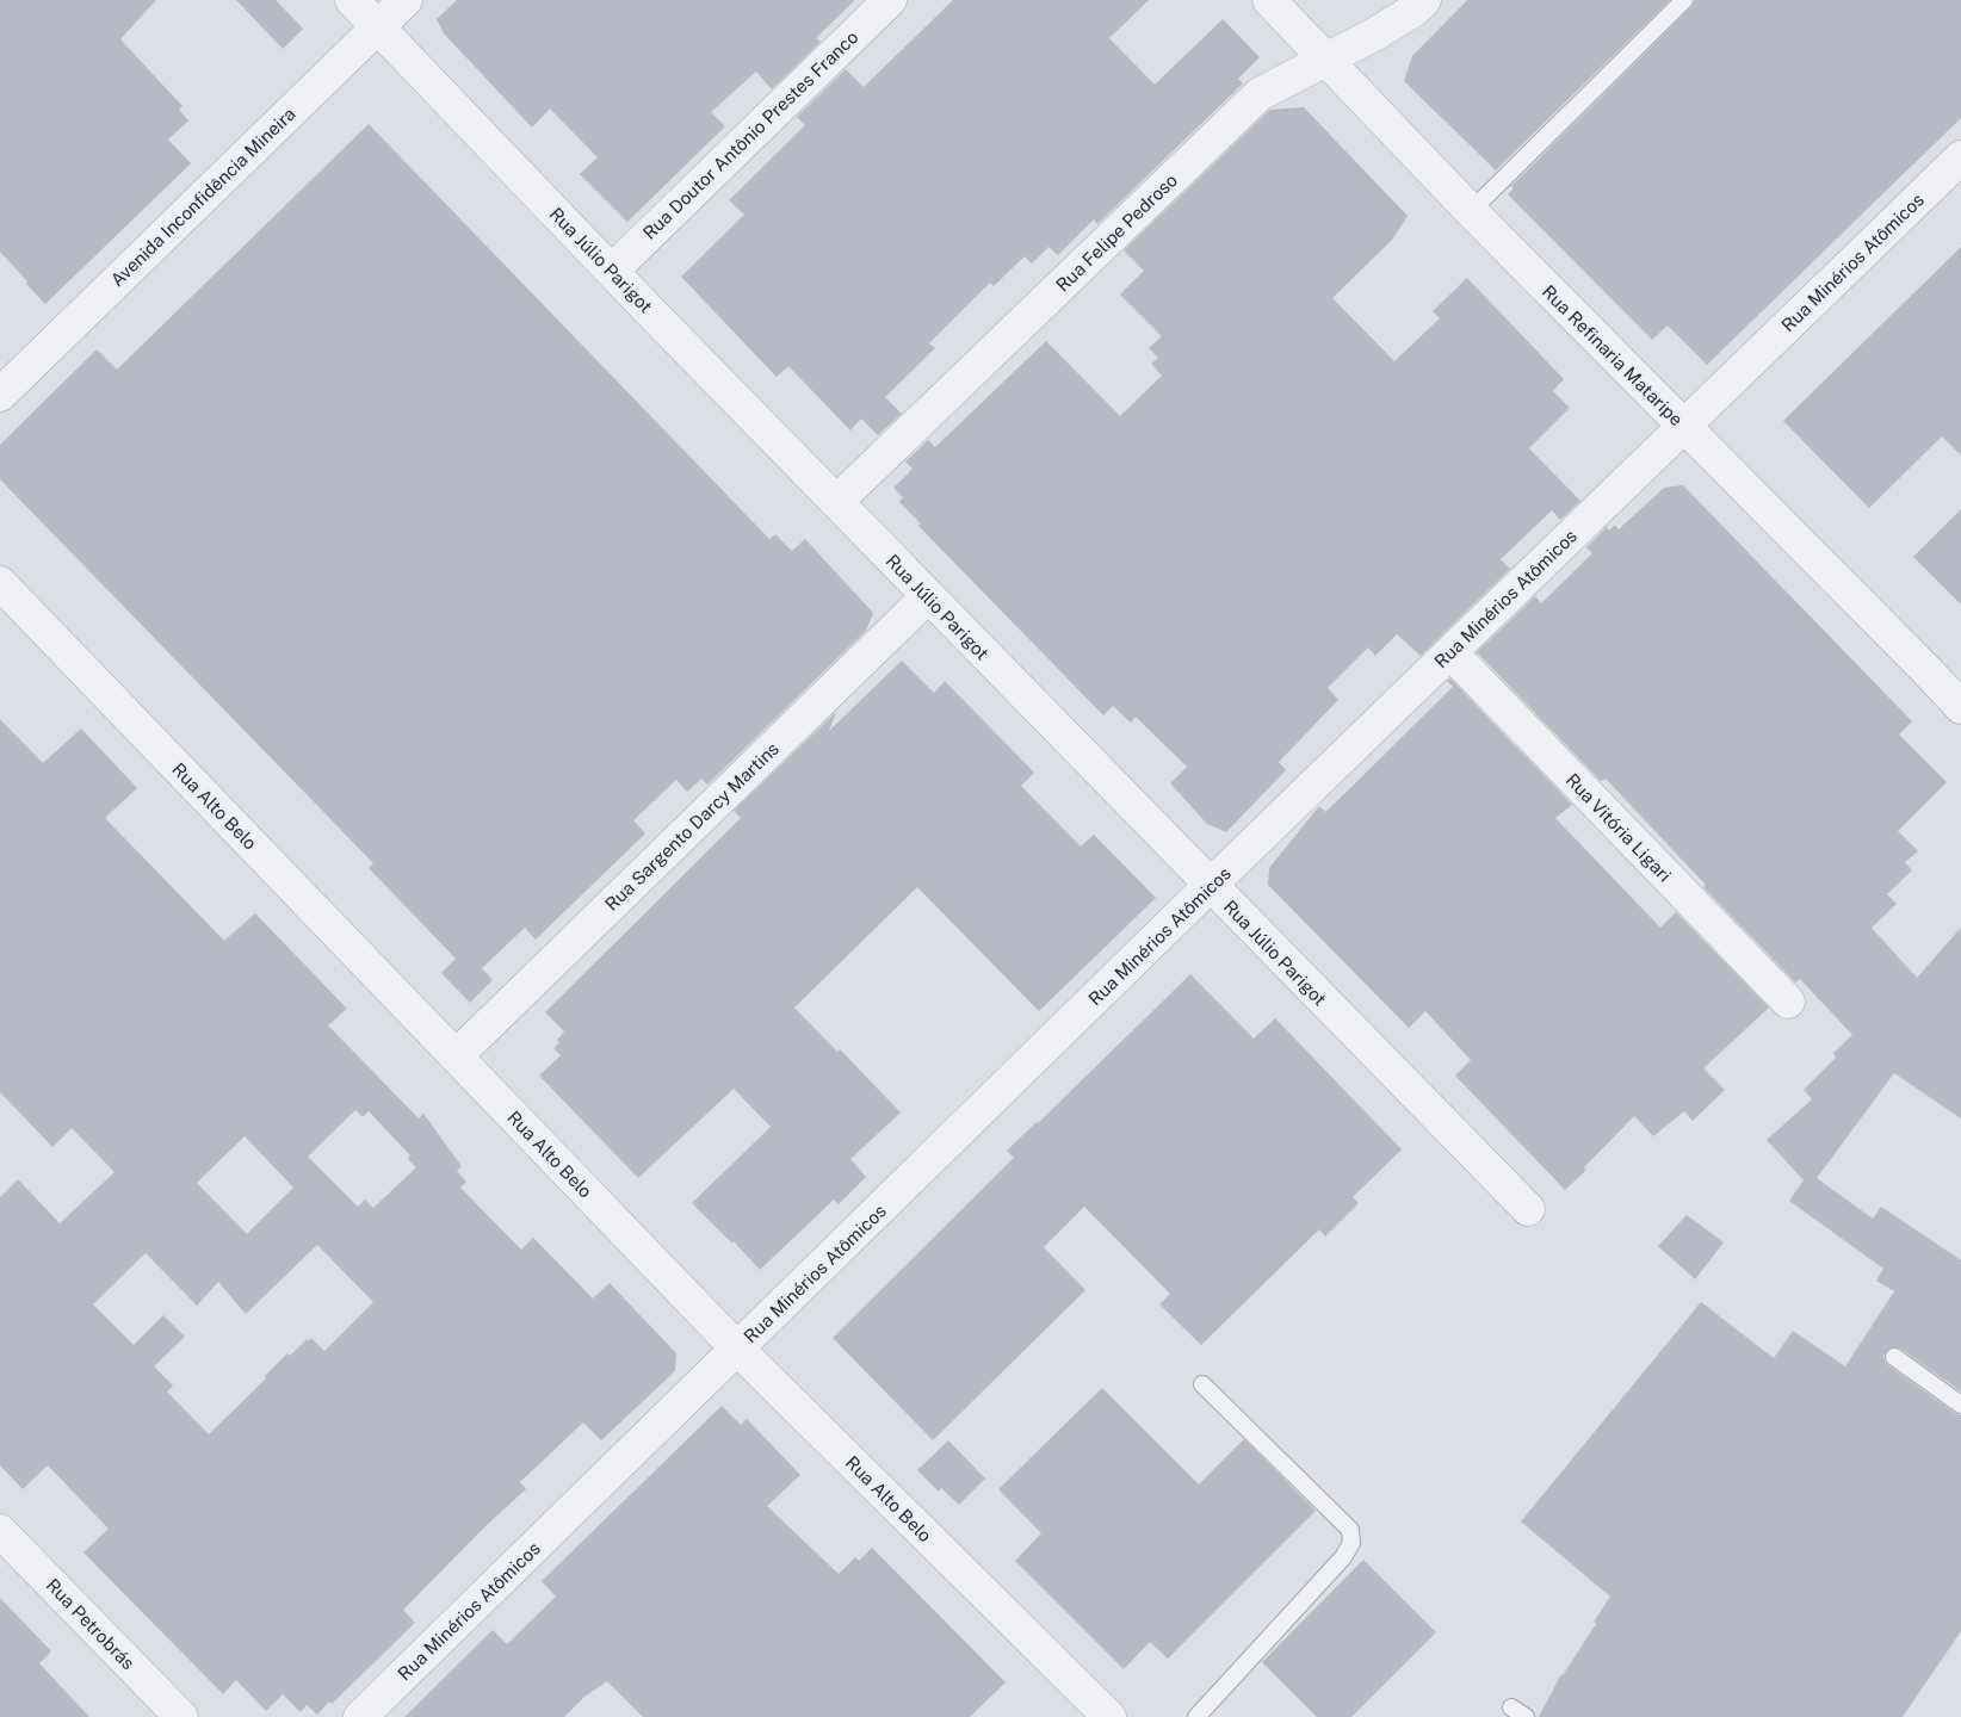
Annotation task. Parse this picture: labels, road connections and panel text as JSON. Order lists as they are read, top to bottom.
{
  "streets": {
    "street": [
      "Rua Doutor Antônio Prestes Franco",
      "Avenida Inconfidência Mineira",
      "Rua Felipe Pedroso",
      "Rua Júlio Parigot",
      "Rua Minérios Atômicos",
      "Rua Refinaria Mataripe",
      "Rua Alto Belo",
      "Rua Sargento Darcy Martins",
      "Rua Vitória Ligari",
      "Rua Petrobrás"
    ]
  },
  "crossings": [
    ["Rua Doutor Antônio Prestes Franco", "Rua Júlio Parigot"],
    ["Avenida Inconfidência Mineira", "Rua Júlio Parigot"],
    ["Rua Felipe Pedroso", "Rua Júlio Parigot"],
    ["Rua Felipe Pedroso", "Rua Refinaria Mataripe"],
    ["Rua Júlio Parigot", "Rua Minérios Atômicos"],
    ["Rua Júlio Parigot", "Rua Sargento Darcy Martins"],
    ["Rua Minérios Atômicos", "Rua Refinaria Mataripe"],
    ["Rua Minérios Atômicos", "Rua Alto Belo"],
    ["Rua Minérios Atômicos", "Rua Vitória Ligari"],
    ["Rua Alto Belo", "Rua Sargento Darcy Martins"]
  ]
}
